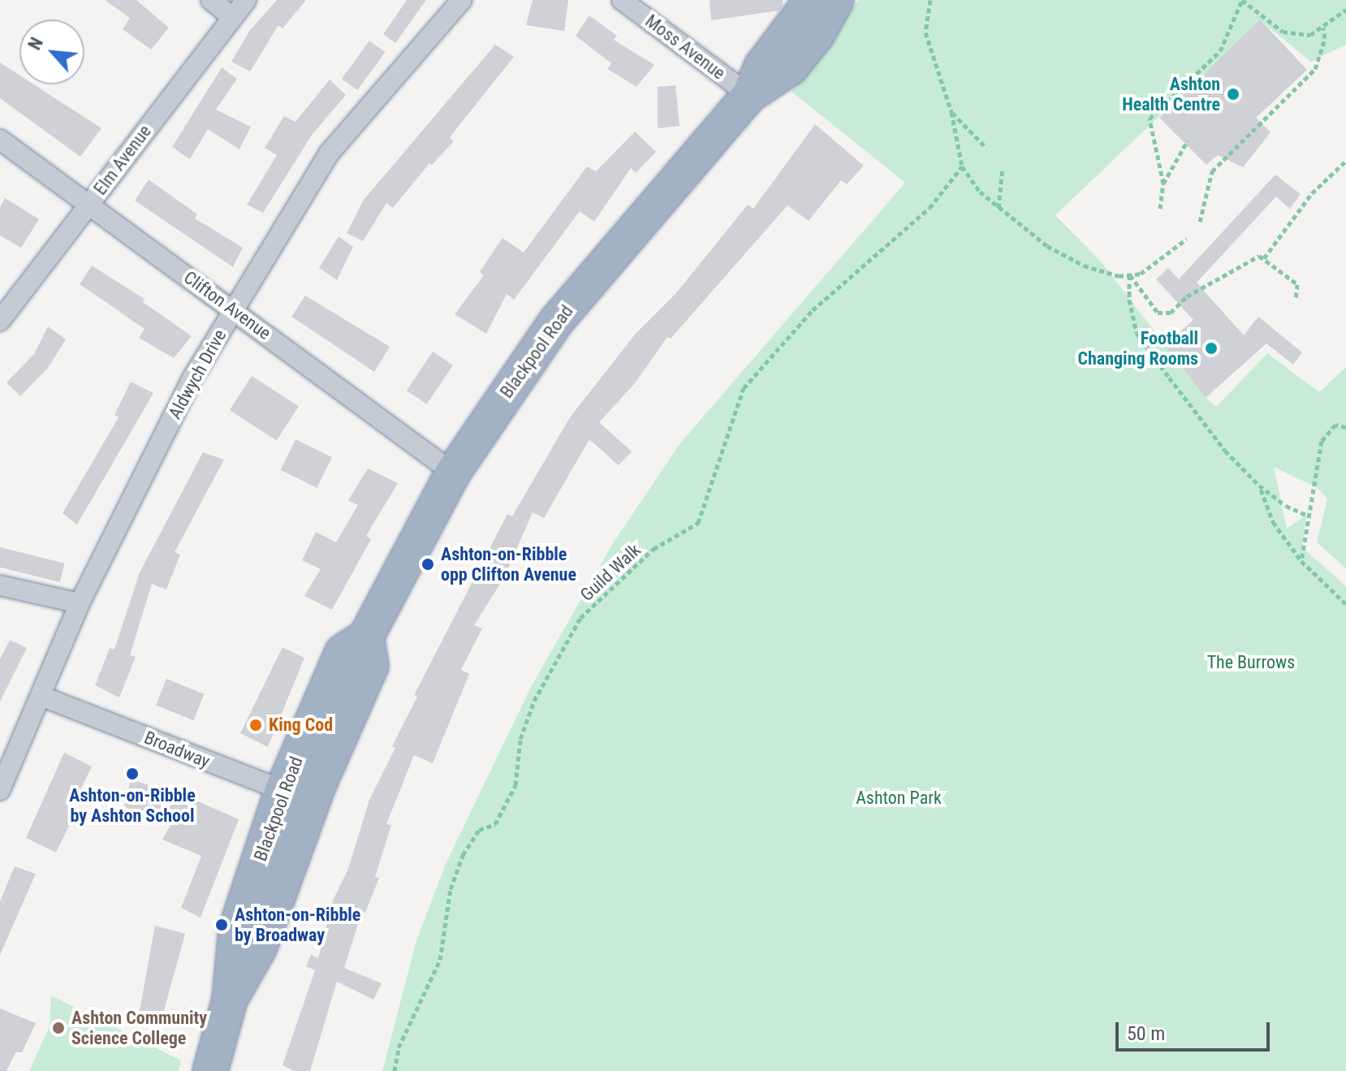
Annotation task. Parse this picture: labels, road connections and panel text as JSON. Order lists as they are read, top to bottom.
{
  "streets": {
    "highway": ["Blackpool Road"],
    "street": [
      "Moss Avenue",
      "Elm Avenue",
      "Clifton Avenue",
      "Aldwych Drive",
      "Broadway"
    ],
    "path": ["Guild Walk"]
  },
  "crossings": [
    ["Moss Avenue", "Blackpool Road"],
    ["Elm Avenue", "Clifton Avenue"],
    ["Clifton Avenue", "Blackpool Road"],
    ["Clifton Avenue", "Aldwych Drive"],
    ["Blackpool Road", "Broadway"],
    ["Aldwych Drive", "Broadway"]
  ],
  "parks": ["The Burrows", "Ashton Park"],
  "places": [
    "Ashton Health Centre",
    "Football Changing Rooms",
    "Ashton-on-Ribble opp Clifton Avenue",
    "King Cod",
    "Ashton-on-Ribble by Ashton School",
    "Ashton-on-Ribble by Broadway",
    "Ashton Community Science College"
  ],
  "scale_bar": "50 m",
  "north": "top left"
}
